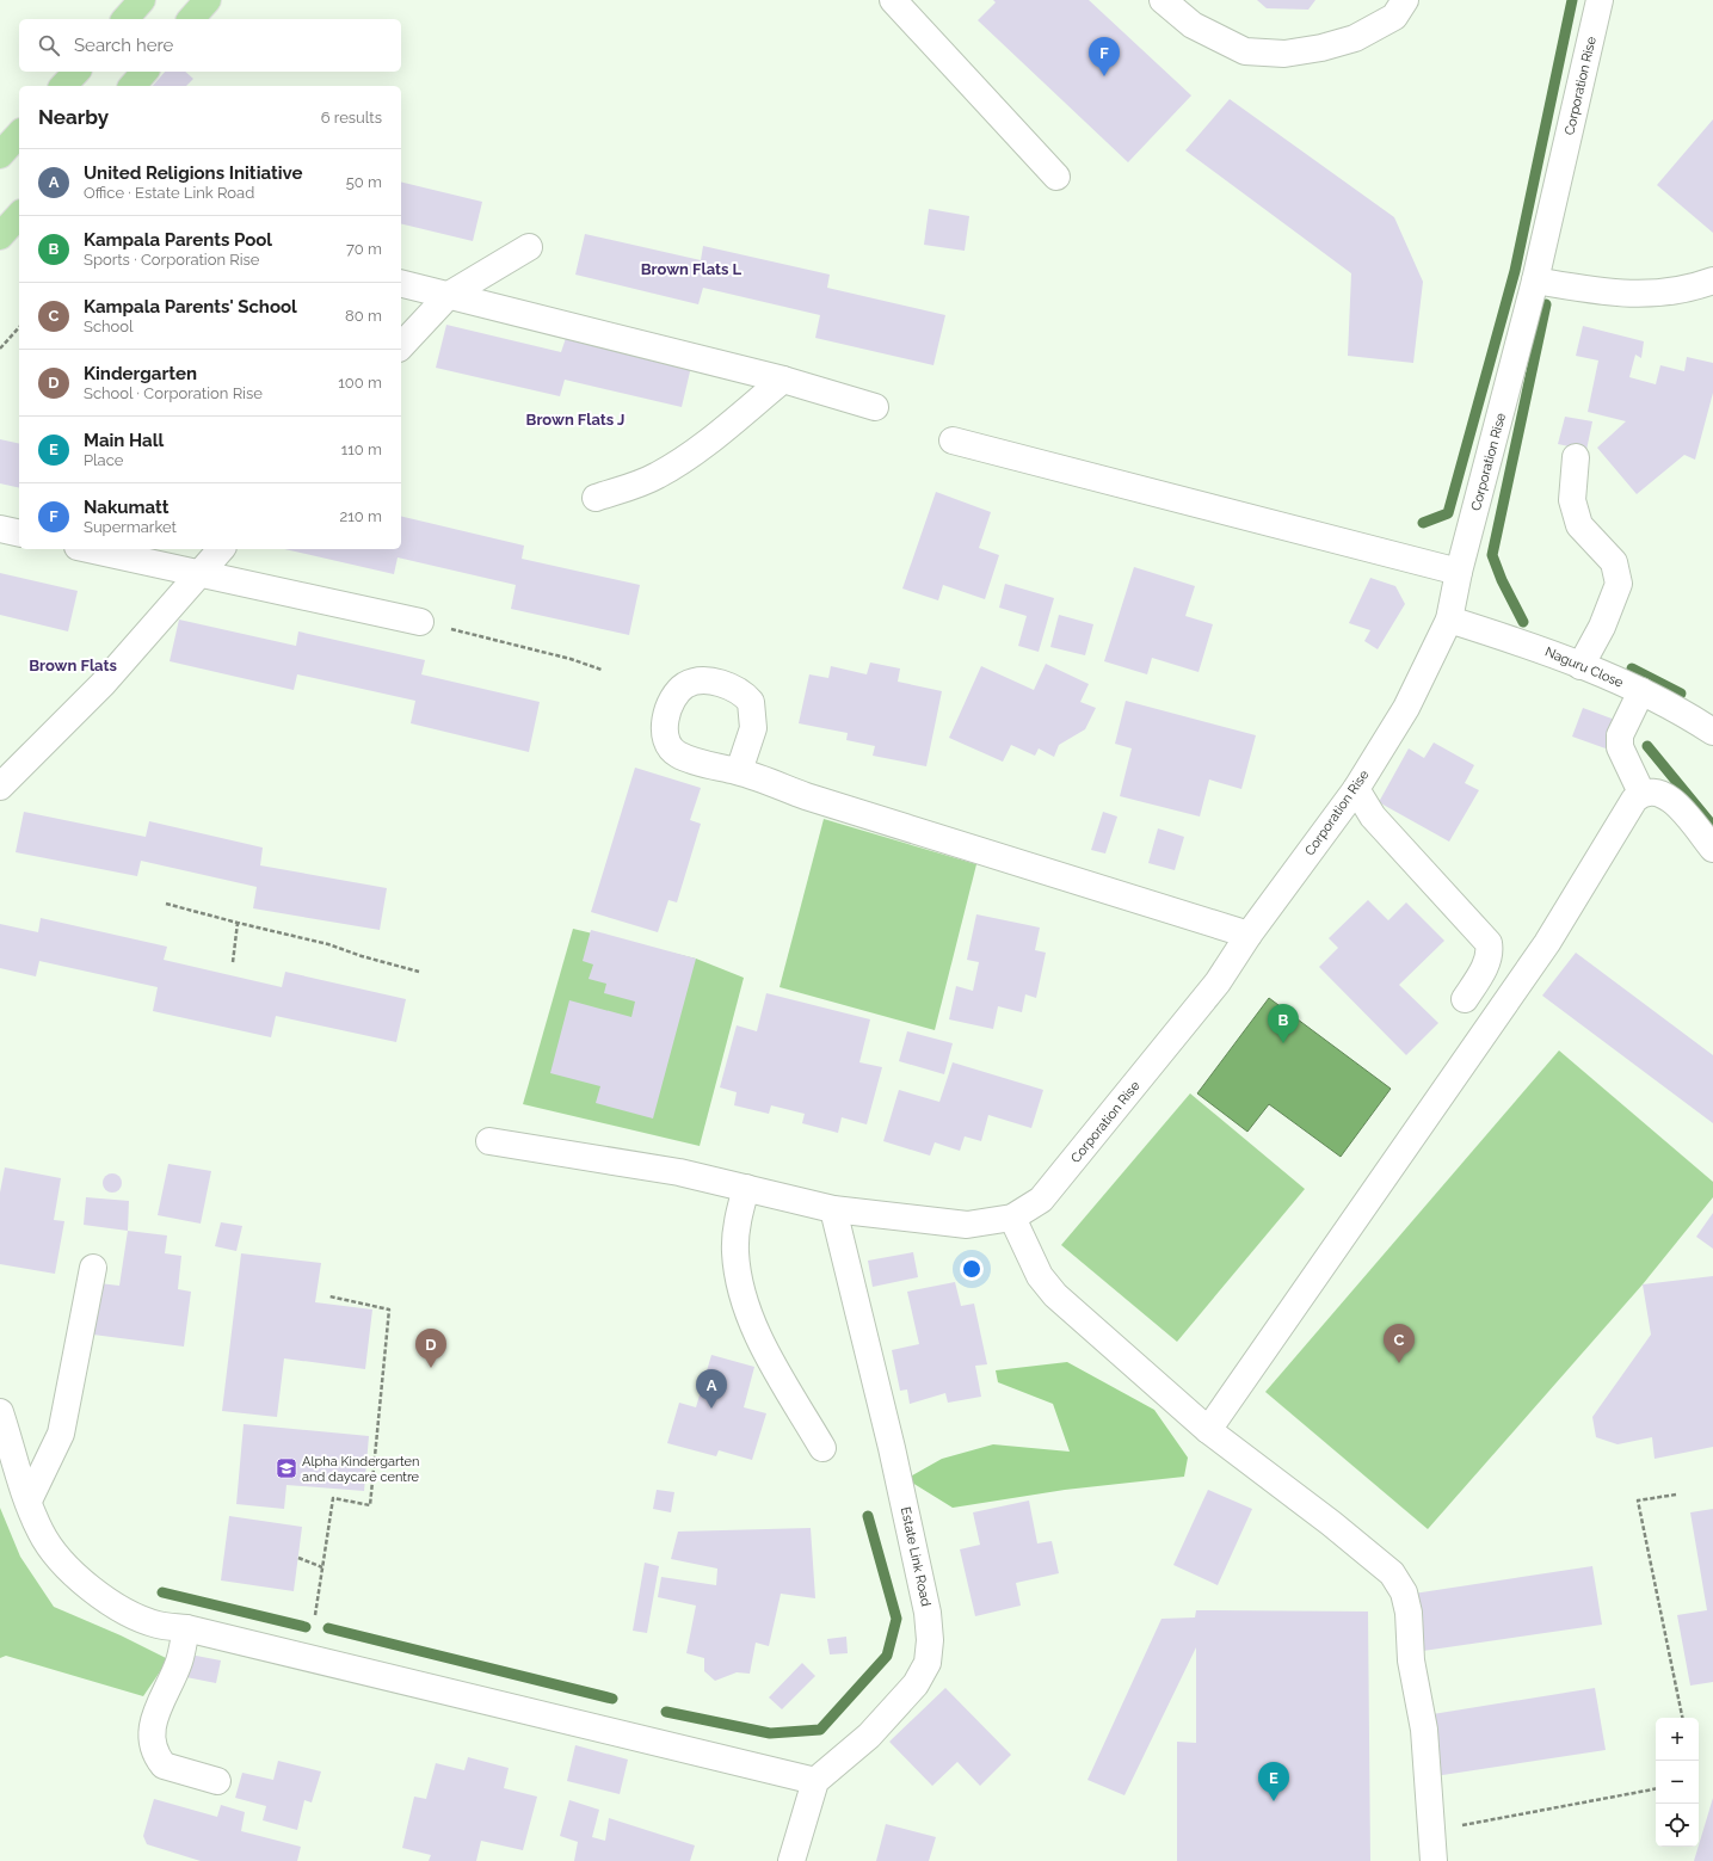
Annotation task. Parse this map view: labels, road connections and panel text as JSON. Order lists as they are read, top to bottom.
{
  "streets": {
    "street": ["Corporation Rise", "Naguru Close", "Estate Link Road"]
  },
  "crossings": [
    ["Corporation Rise", "Naguru Close"],
    ["Corporation Rise", "Estate Link Road"]
  ],
  "districts": ["Brown Flats L", "Brown Flats J", "Brown Flats"],
  "places": {
    "school or university": ["Alpha Kindergarten and daycare centre"]
  },
  "page": {
    "search": "Search here",
    "pins": [
      "F",
      "B",
      "C",
      "D",
      "A",
      "E"
    ],
    "heading": ["Nearby", "6 results"],
    "list": [
      {
        "mark": "A",
        "name": "United Religions Initiative",
        "note": "Office · Estate Link Road",
        "value": "50 m"
      },
      {
        "mark": "B",
        "name": "Kampala Parents Pool",
        "note": "Sports · Corporation Rise",
        "value": "70 m"
      },
      {
        "mark": "C",
        "name": "Kampala Parents' School",
        "note": "School",
        "value": "80 m"
      },
      {
        "mark": "D",
        "name": "Kindergarten",
        "note": "School · Corporation Rise",
        "value": "100 m"
      },
      {
        "mark": "E",
        "name": "Main Hall",
        "note": "Place",
        "value": "110 m"
      },
      {
        "mark": "F",
        "name": "Nakumatt",
        "note": "Supermarket",
        "value": "210 m"
      }
    ],
    "map_buttons": ["+", "−"]
  }
}
